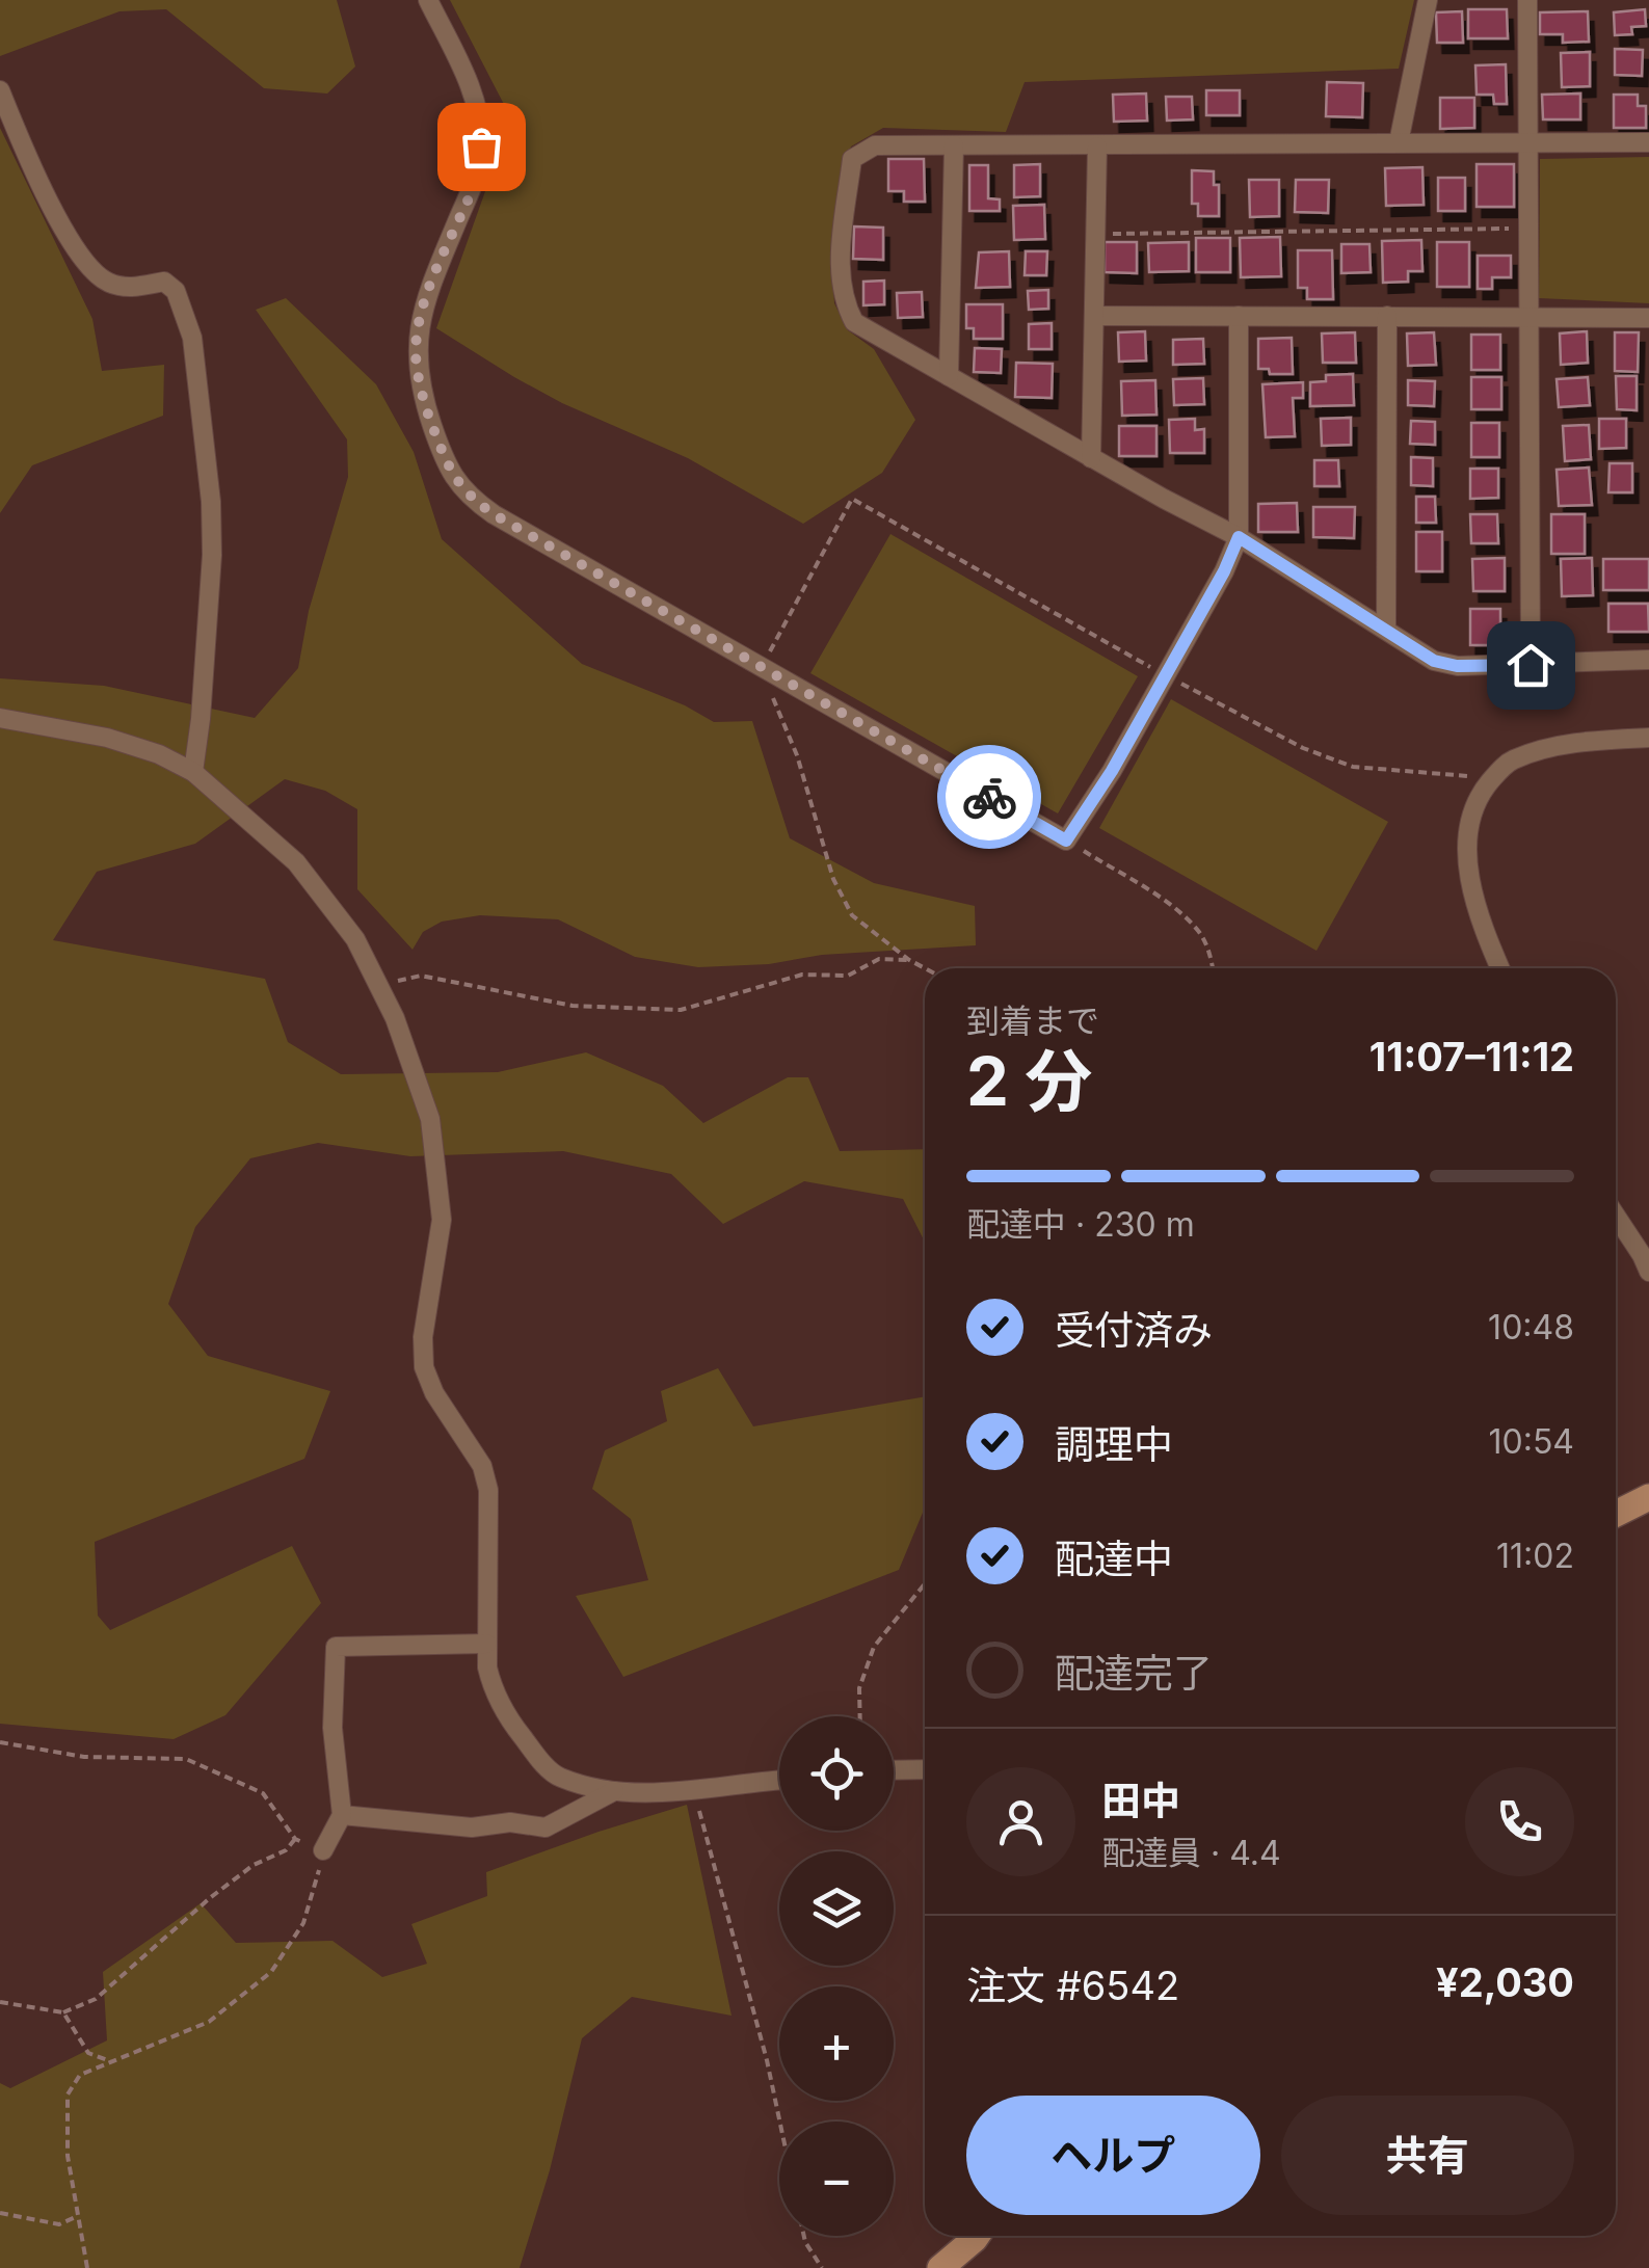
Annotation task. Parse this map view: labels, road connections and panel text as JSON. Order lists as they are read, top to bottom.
{
  "page": {
    "heading": ["2 分", "到着まで", "11:07–11:12"],
    "panel": [
      "田中",
      "配達員 · 4.4",
      "注文 #6542",
      "¥2,030"
    ],
    "bar": "配達中 · 230 m",
    "list": [
      ["受付済み", "10:48"],
      ["調理中", "10:54"],
      ["配達中", "11:02"],
      "配達完了"
    ],
    "map_buttons": ["+", "−"],
    "buttons": ["ヘルプ", "共有"]
  }
}
